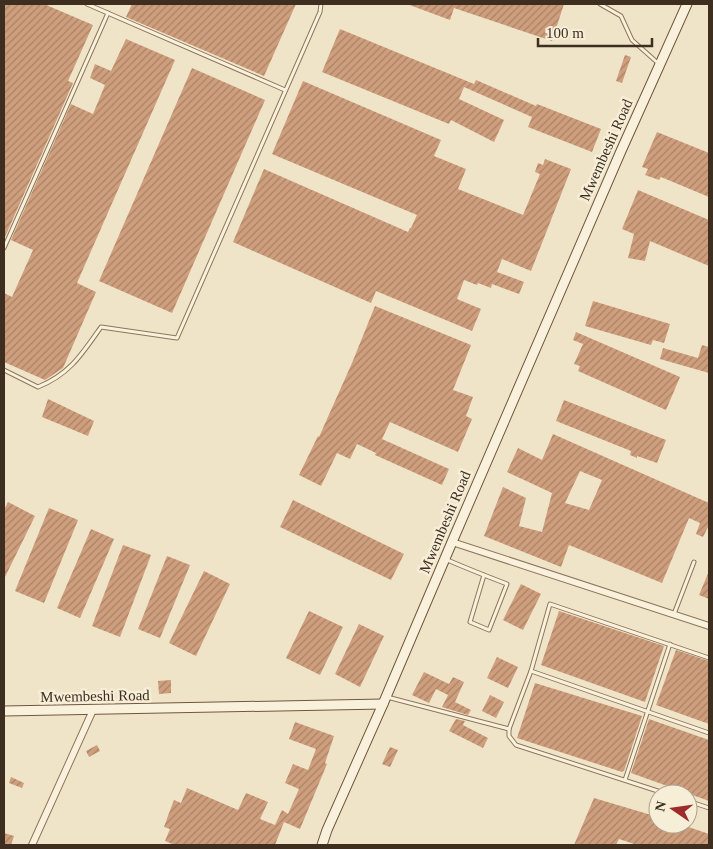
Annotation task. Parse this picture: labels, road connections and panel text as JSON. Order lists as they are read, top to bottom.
{
  "streets": {
    "street": ["Mwembeshi Road"]
  },
  "scale_bar": "100 m",
  "north": "left"
}
